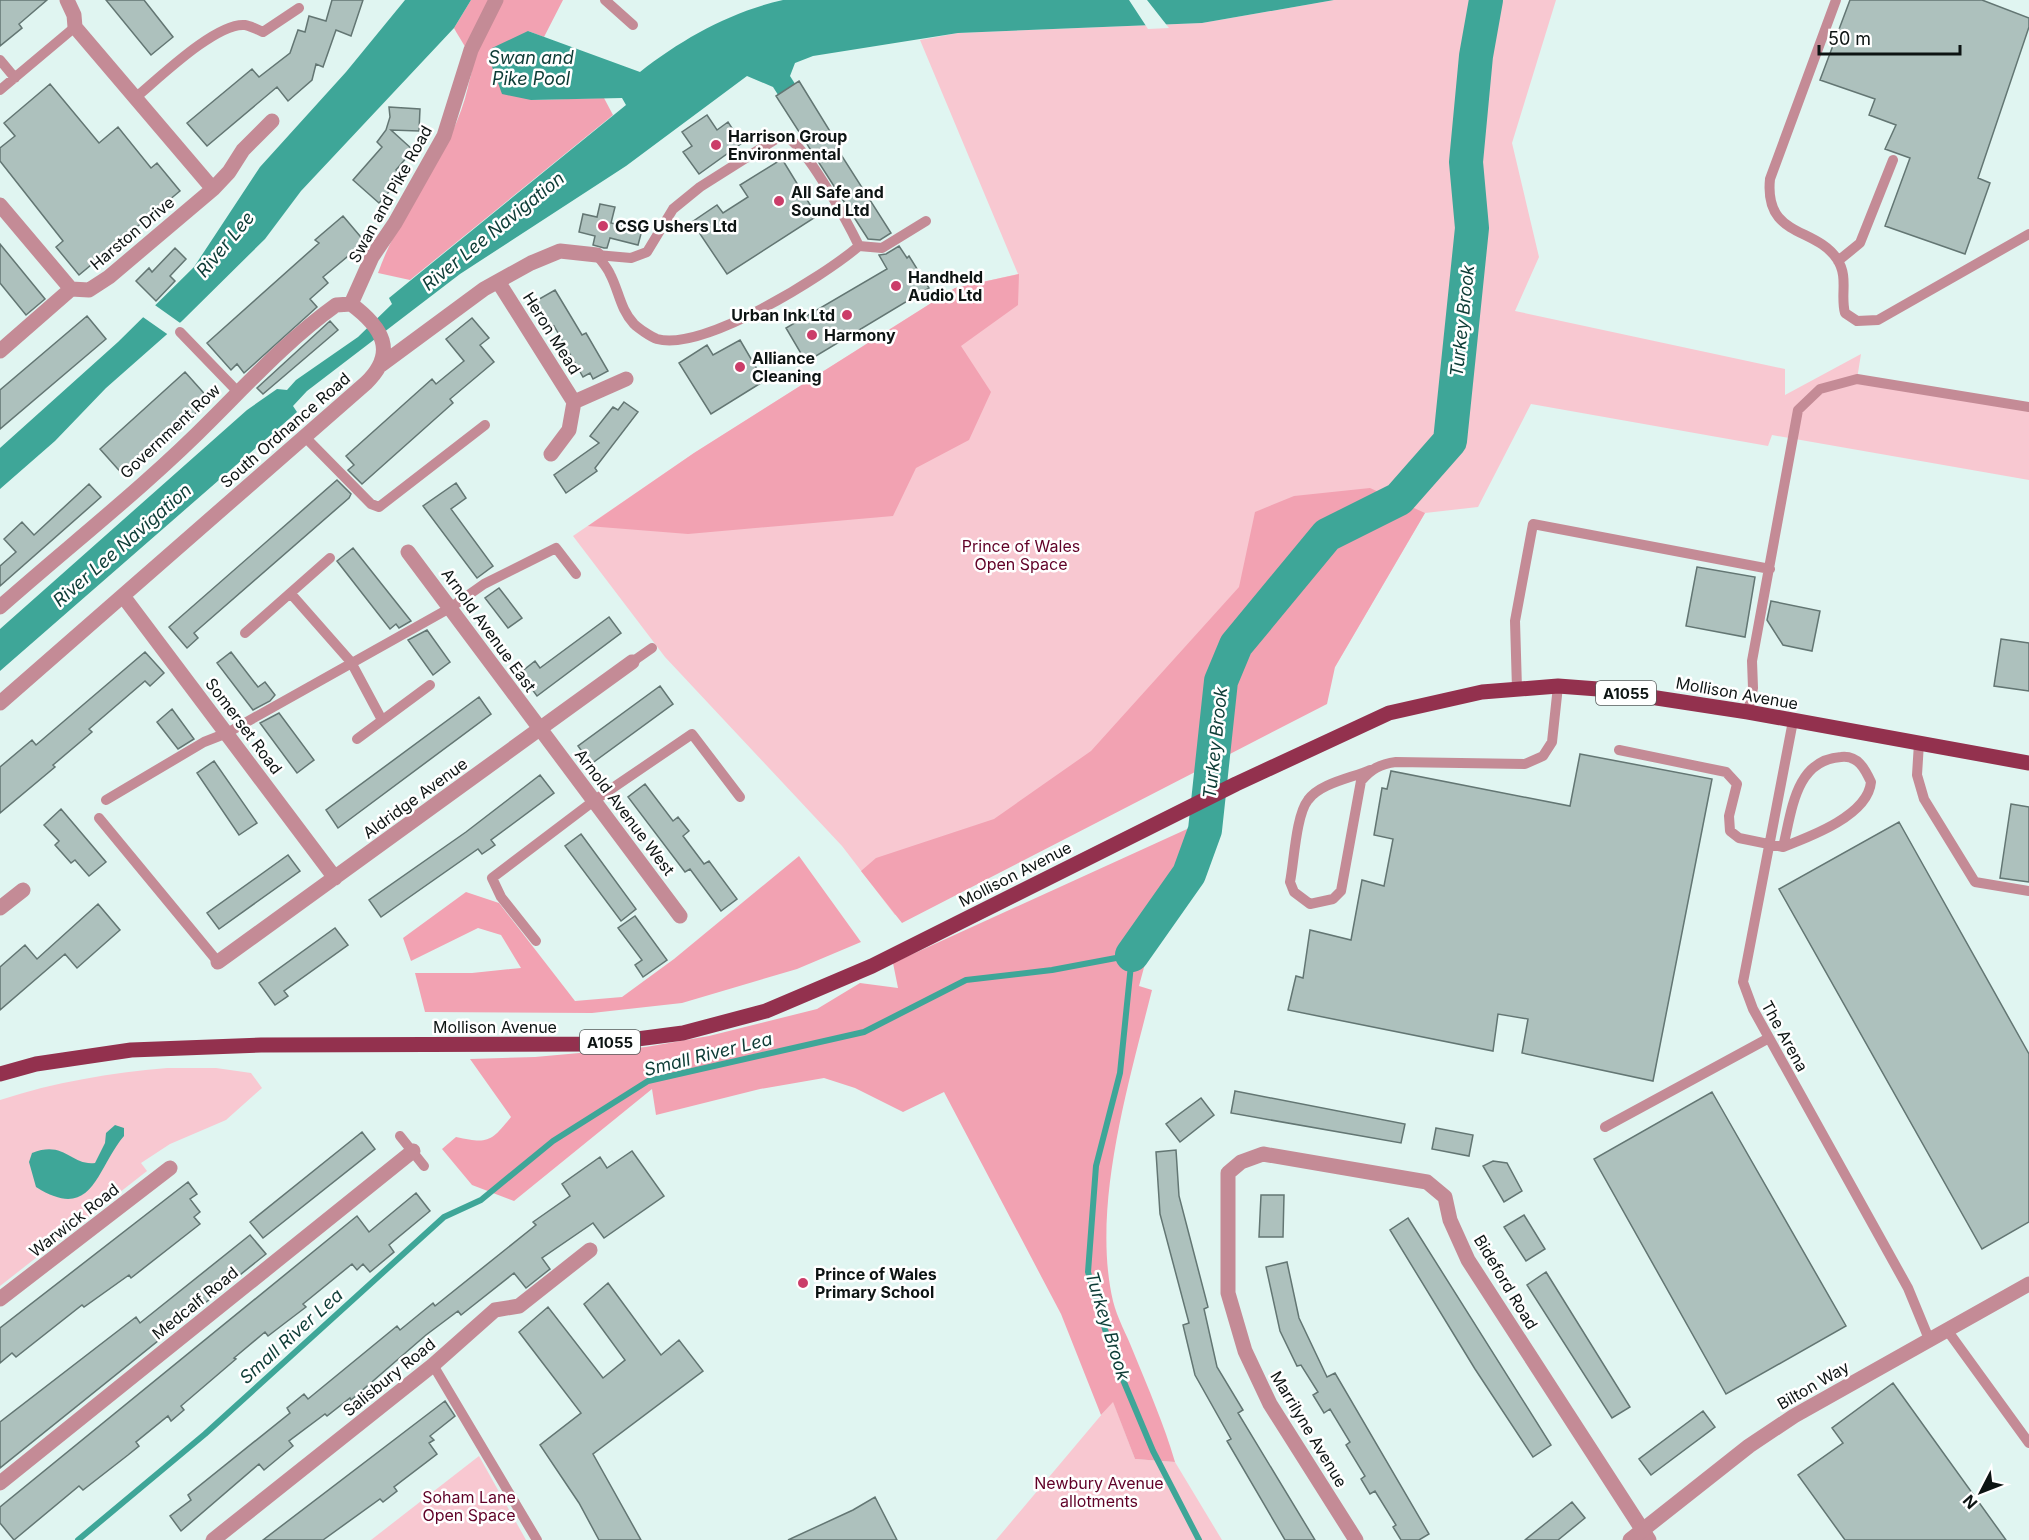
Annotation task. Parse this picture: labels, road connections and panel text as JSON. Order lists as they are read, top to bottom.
{
  "streets": {
    "main road": ["A1055", "Mollison Avenue"],
    "street": [
      "Swan and Pike Road",
      "Harston Drive",
      "Heron Mead",
      "South Ordnance Road",
      "Government Row",
      "Arnold Avenue East",
      "Somerset Road",
      "Aldridge Avenue",
      "Arnold Avenue West",
      "Warwick Road",
      "Bideford Road",
      "Medcalf Road",
      "Salisbury Road",
      "Bilton Way",
      "Marrilyne Avenue"
    ],
    "lane": ["The Arena"]
  },
  "crossings": [
    ["Swan and Pike Road", "Government Row"],
    ["Heron Mead", "South Ordnance Road"],
    ["South Ordnance Road", "Somerset Road"],
    ["Arnold Avenue East", "Aldridge Avenue"],
    ["Arnold Avenue East", "Arnold Avenue West"],
    ["Mollison Avenue", "The Arena"],
    ["Somerset Road", "Aldridge Avenue"],
    ["Aldridge Avenue", "Arnold Avenue West"],
    ["The Arena", "Bilton Way"],
    ["Bideford Road", "Bilton Way"],
    ["Bideford Road", "Marrilyne Avenue"]
  ],
  "water": [
    "Swan and Pike Pool",
    "River Lee Navigation",
    "River Lee",
    "Turkey Brook",
    "Small River Lea"
  ],
  "parks": ["Prince of Wales Open Space", "Newbury Avenue allotments", "Soham Lane Open Space"],
  "places": [
    "Harrison Group Environmental",
    "All Safe and Sound Ltd",
    "CSG Ushers Ltd",
    "Handheld Audio Ltd",
    "Urban Ink Ltd",
    "Harmony",
    "Alliance Cleaning",
    "Prince of Wales Primary School"
  ],
  "scale_bar": "50 m",
  "north": "bottom left"
}
